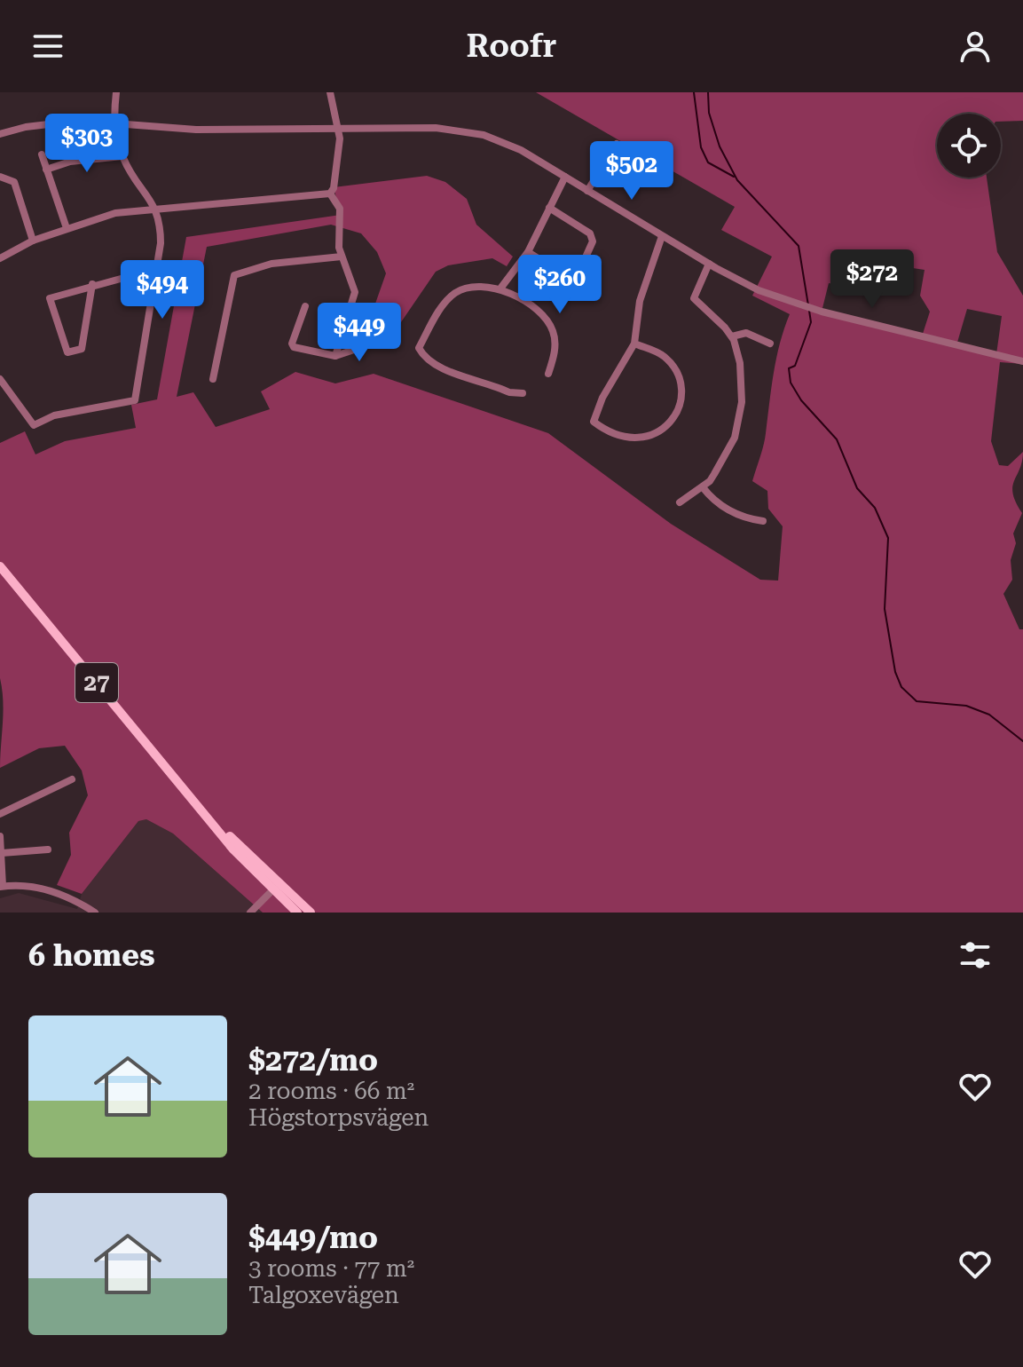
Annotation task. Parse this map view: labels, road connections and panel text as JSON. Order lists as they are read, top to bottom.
{
  "streets": {
    "main road": ["27"]
  },
  "page": {
    "header": "Roofr",
    "price": [
      "$303",
      "$502",
      "$272",
      "$260",
      "$494",
      "$449"
    ],
    "heading": "6 homes",
    "list": [
      {
        "name": "$272/mo",
        "note": "2 rooms · 66 m² · Högstorpsvägen"
      },
      {
        "name": "$449/mo",
        "note": "3 rooms · 77 m² · Talgoxevägen"
      }
    ]
  }
}
